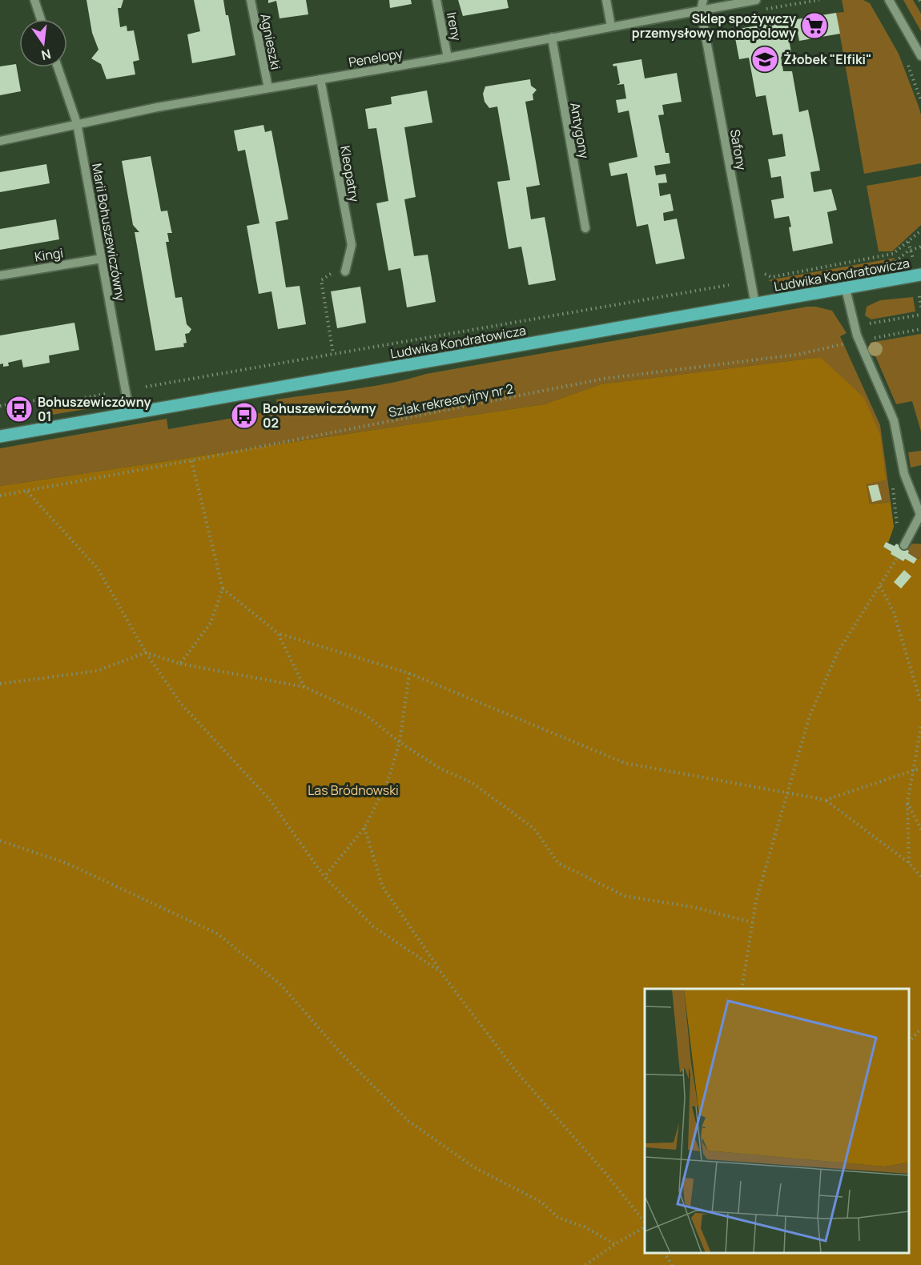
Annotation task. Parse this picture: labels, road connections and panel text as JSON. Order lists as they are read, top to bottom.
{
  "streets": {
    "main road": ["Ludwika Kondratowicza"],
    "street": [
      "Ireny",
      "Agnieszki",
      "Penelopy",
      "Antygony",
      "Safony",
      "Kleopatry",
      "Marii Bohuszewiczówny",
      "Kingi"
    ],
    "path": ["Szlak rekreacyjny nr 2"]
  },
  "crossings": [
    ["Ireny", "Penelopy"],
    ["Agnieszki", "Penelopy"],
    ["Penelopy", "Antygony"],
    ["Penelopy", "Safony"],
    ["Penelopy", "Kleopatry"],
    ["Penelopy", "Marii Bohuszewiczówny"],
    ["Safony", "Ludwika Kondratowicza"],
    ["Marii Bohuszewiczówny", "Kingi"],
    ["Marii Bohuszewiczówny", "Ludwika Kondratowicza"]
  ],
  "parks": ["Las Bródnowski"],
  "places": {
    "supermarket": ["Sklep spożywczy przemysłowy monopolowy"],
    "school or university": ["Żłobek \"Elfiki\""],
    "bus stop": ["Bohuszewiczówny 01", "Bohuszewiczówny 02"]
  },
  "north": "bottom"
}
